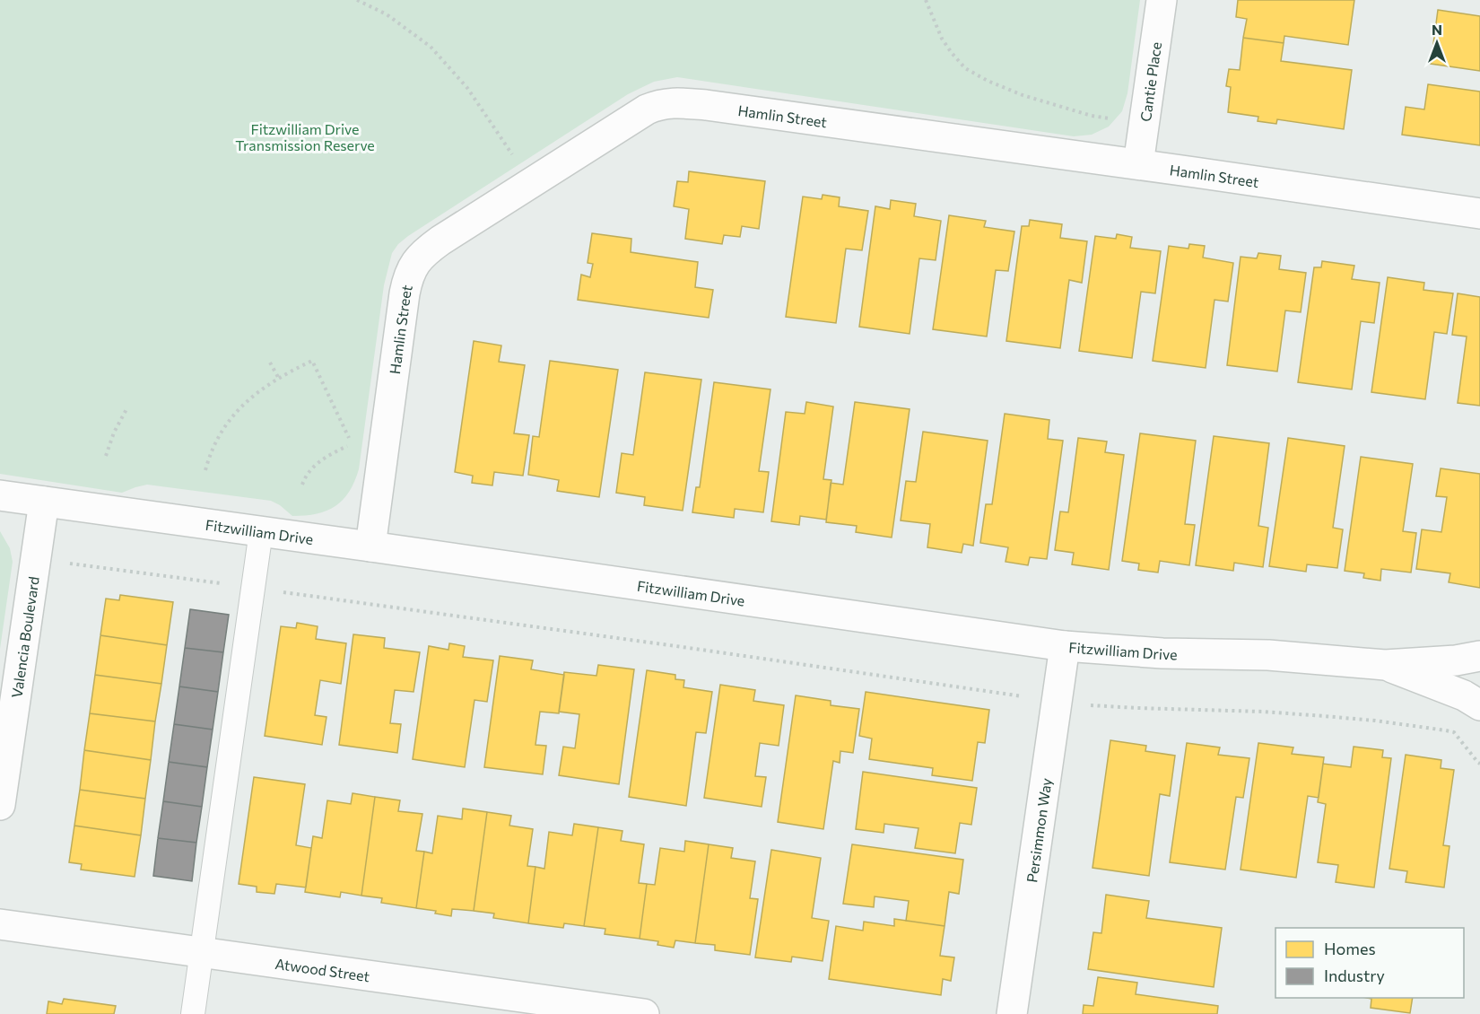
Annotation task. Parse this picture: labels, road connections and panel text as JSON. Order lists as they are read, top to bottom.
{
  "streets": {
    "street": [
      "Cantie Place",
      "Hamlin Street",
      "Fitzwilliam Drive",
      "Valencia Boulevard",
      "Persimmon Way",
      "Atwood Street"
    ]
  },
  "crossings": [
    ["Cantie Place", "Hamlin Street"],
    ["Hamlin Street", "Fitzwilliam Drive"],
    ["Fitzwilliam Drive", "Valencia Boulevard"],
    ["Fitzwilliam Drive", "Persimmon Way"]
  ],
  "parks": ["Fitzwilliam Drive Transmission Reserve"],
  "legend": ["Homes", "Industry"],
  "north": "top"
}
